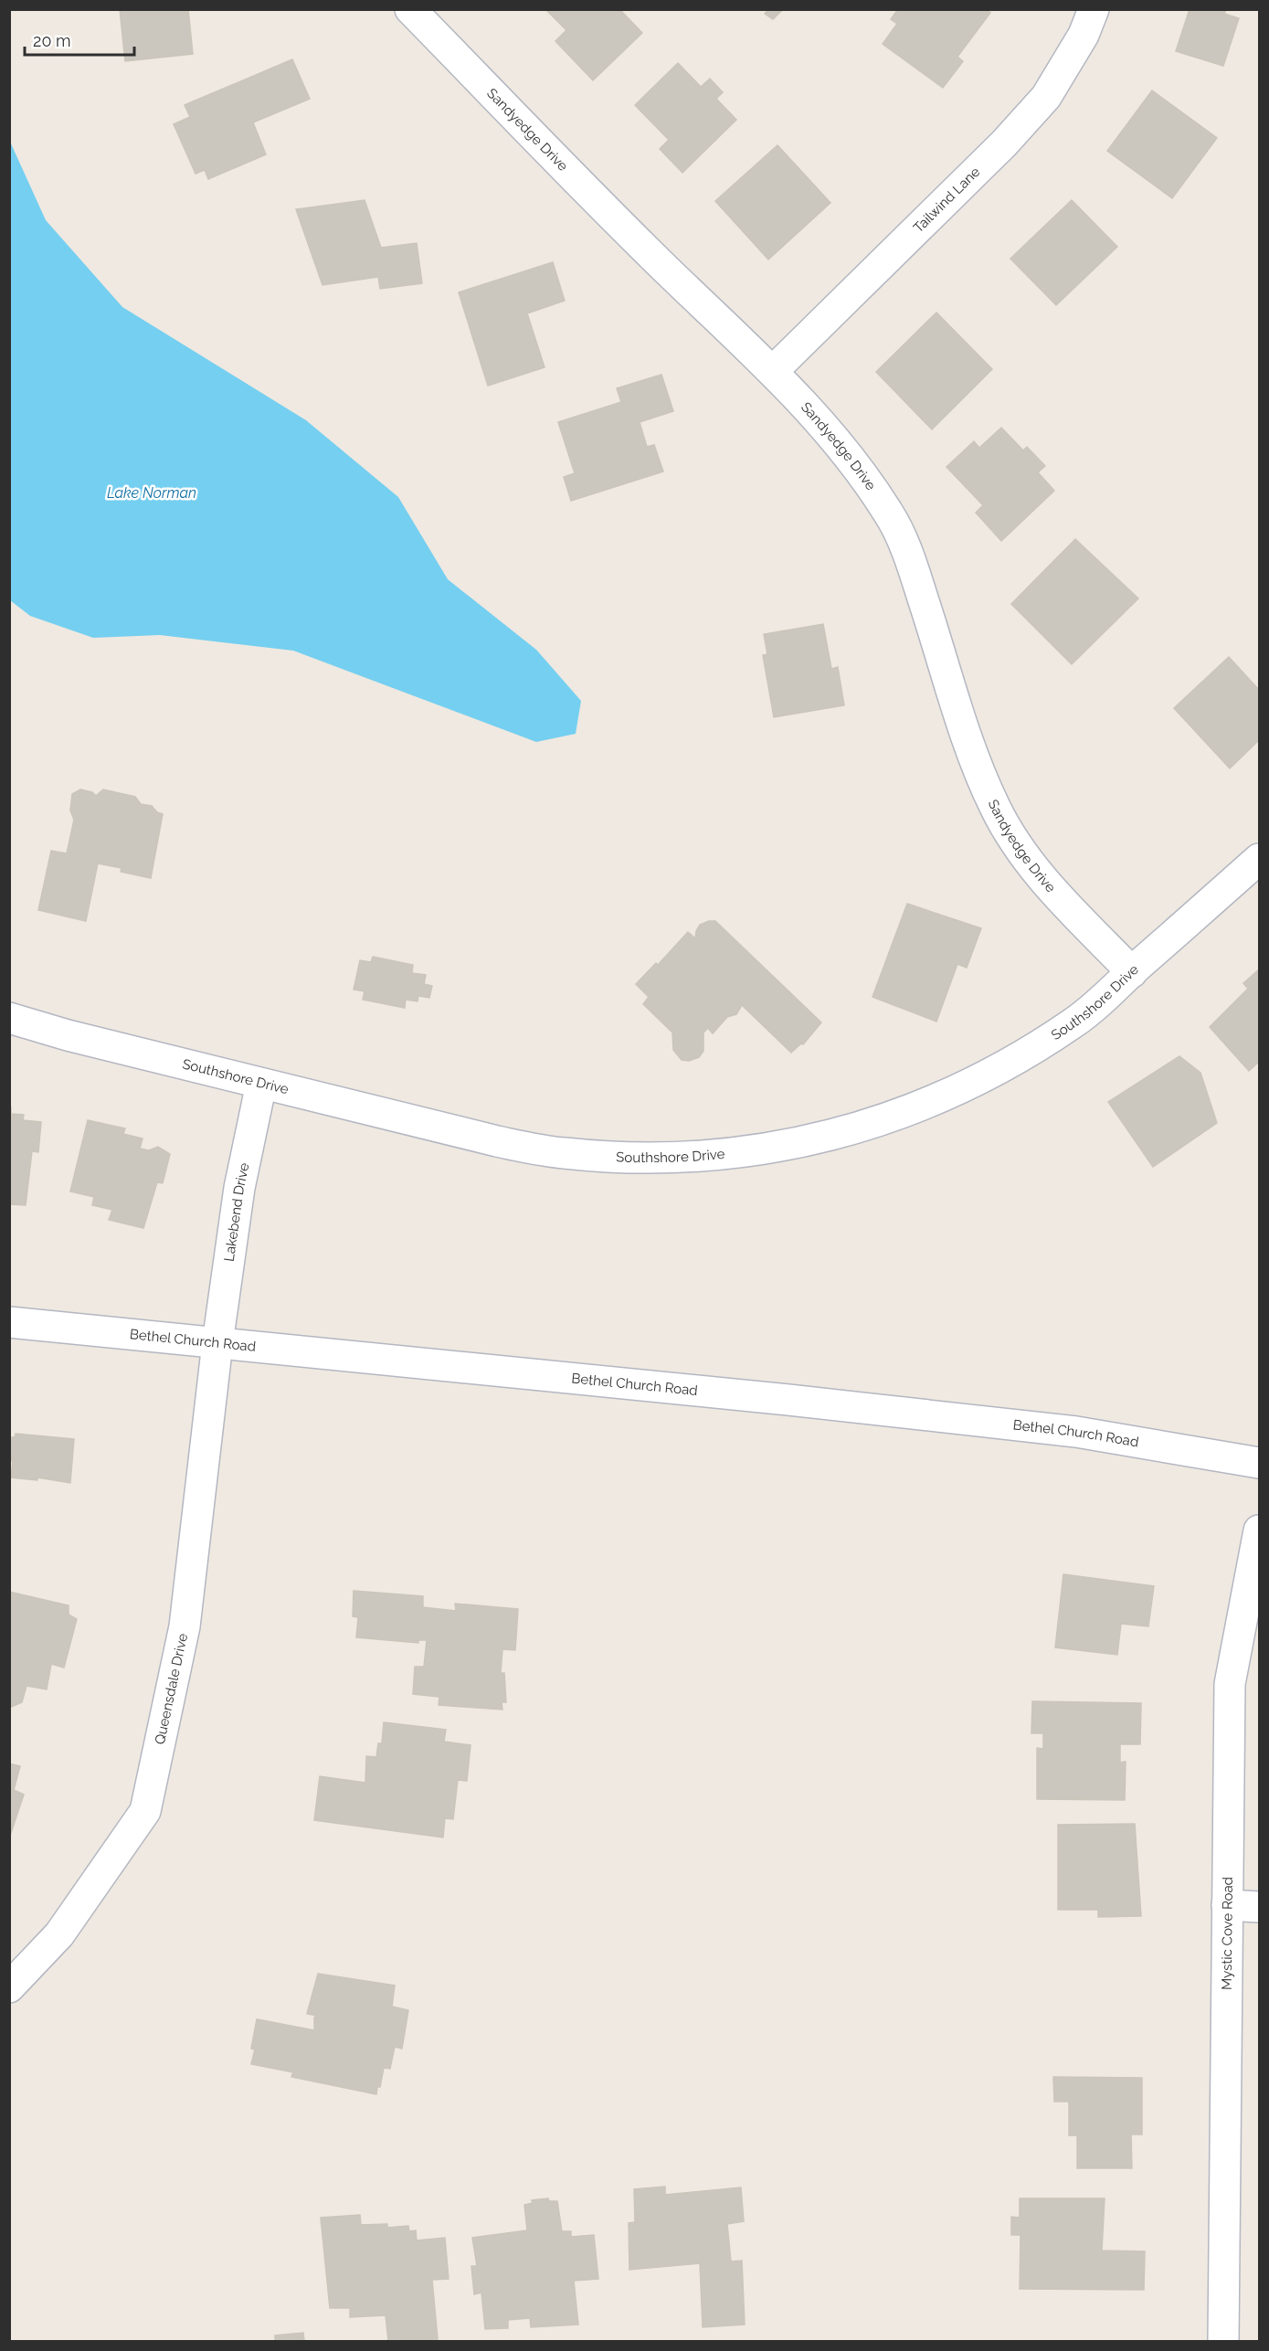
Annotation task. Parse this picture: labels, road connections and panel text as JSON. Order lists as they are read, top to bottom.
{
  "streets": {
    "street": [
      "Sandyedge Drive",
      "Tailwind Lane",
      "Southshore Drive",
      "Lakebend Drive",
      "Bethel Church Road",
      "Queensdale Drive",
      "Mystic Cove Road"
    ]
  },
  "crossings": [
    ["Sandyedge Drive", "Tailwind Lane"],
    ["Sandyedge Drive", "Southshore Drive"],
    ["Southshore Drive", "Lakebend Drive"],
    ["Lakebend Drive", "Bethel Church Road"],
    ["Lakebend Drive", "Queensdale Drive"],
    ["Bethel Church Road", "Queensdale Drive"]
  ],
  "water": ["Lake Norman"],
  "scale_bar": "20 m"
}
